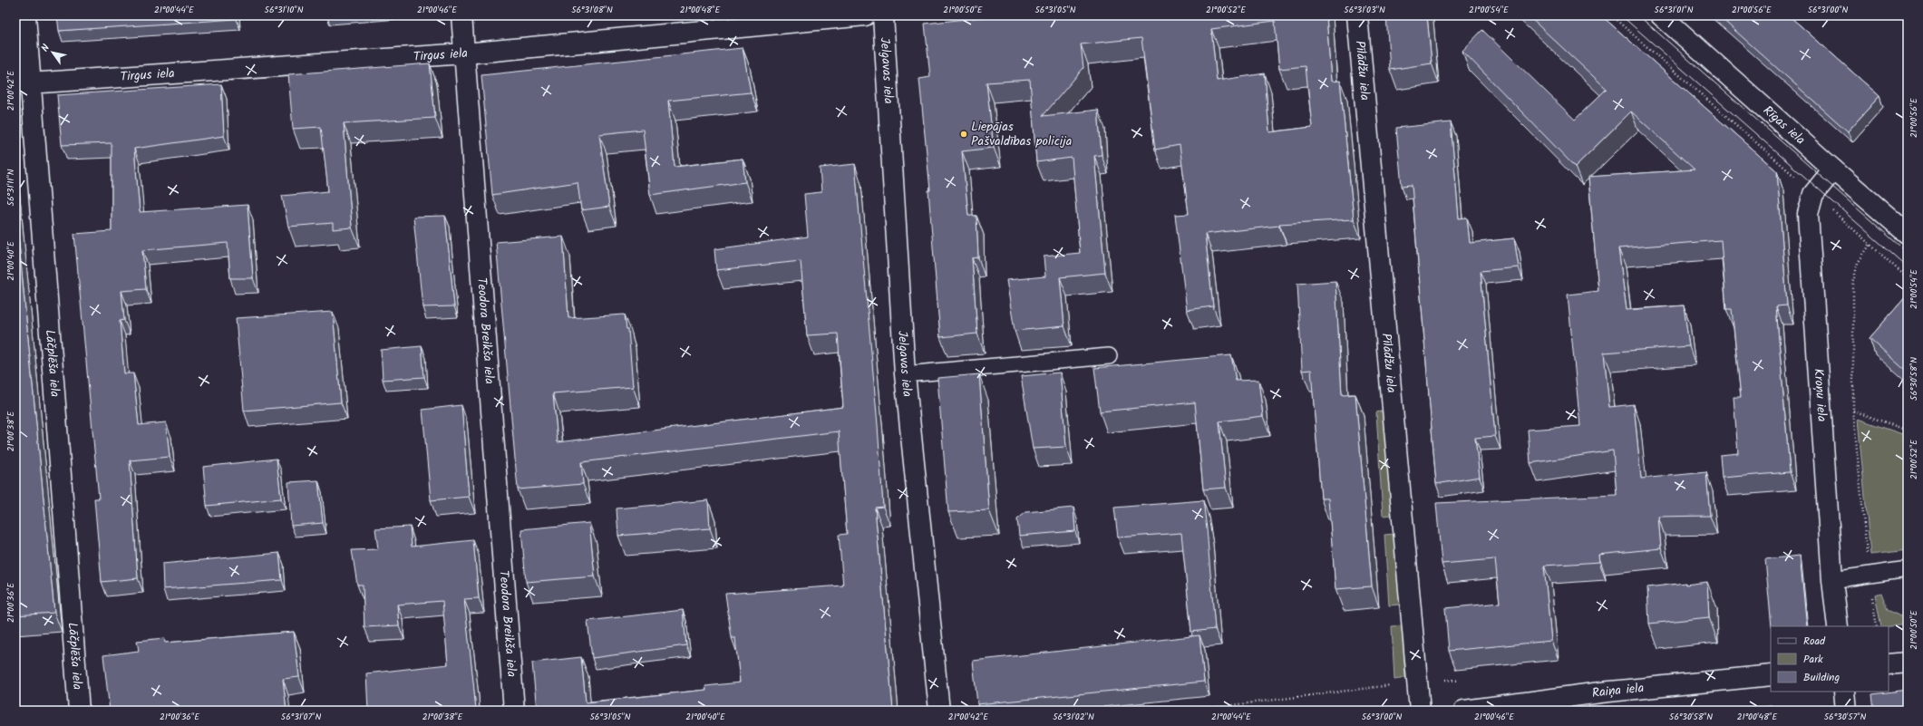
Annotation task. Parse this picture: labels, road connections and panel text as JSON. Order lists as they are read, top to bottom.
{
  "streets": {
    "street": [
      "Tirgus iela",
      "Jelgavas iela",
      "Pīlādžu iela",
      "Rīgas iela",
      "Teodora Breikša iela",
      "Lāčplēša iela",
      "Kroņu iela",
      "Raiņa iela"
    ]
  },
  "crossings": [
    ["Tirgus iela", "Teodora Breikša iela"],
    ["Tirgus iela", "Lāčplēša iela"],
    ["Rīgas iela", "Kroņu iela"]
  ],
  "places": ["Liepājas Pašvaldības policija"],
  "legend": ["Road", "Park", "Building"],
  "north": "top left",
  "coordinates": [
    "21°00'44\"E",
    "56°31'10\"N",
    "21°00'46\"E",
    "56°31'08\"N",
    "21°00'48\"E",
    "21°00'50\"E",
    "56°31'05\"N",
    "21°00'52\"E",
    "56°31'03\"N",
    "21°00'54\"E",
    "56°31'01\"N",
    "21°00'56\"E",
    "56°31'00\"N",
    "21°00'42\"E",
    "56°31'11\"N",
    "21°00'40\"E",
    "56°30'58\"N",
    "21°00'38\"E",
    "21°00'36\"E",
    "56°31'07\"N",
    "56°31'02\"N",
    "56°30'57\"N"
  ]
}
